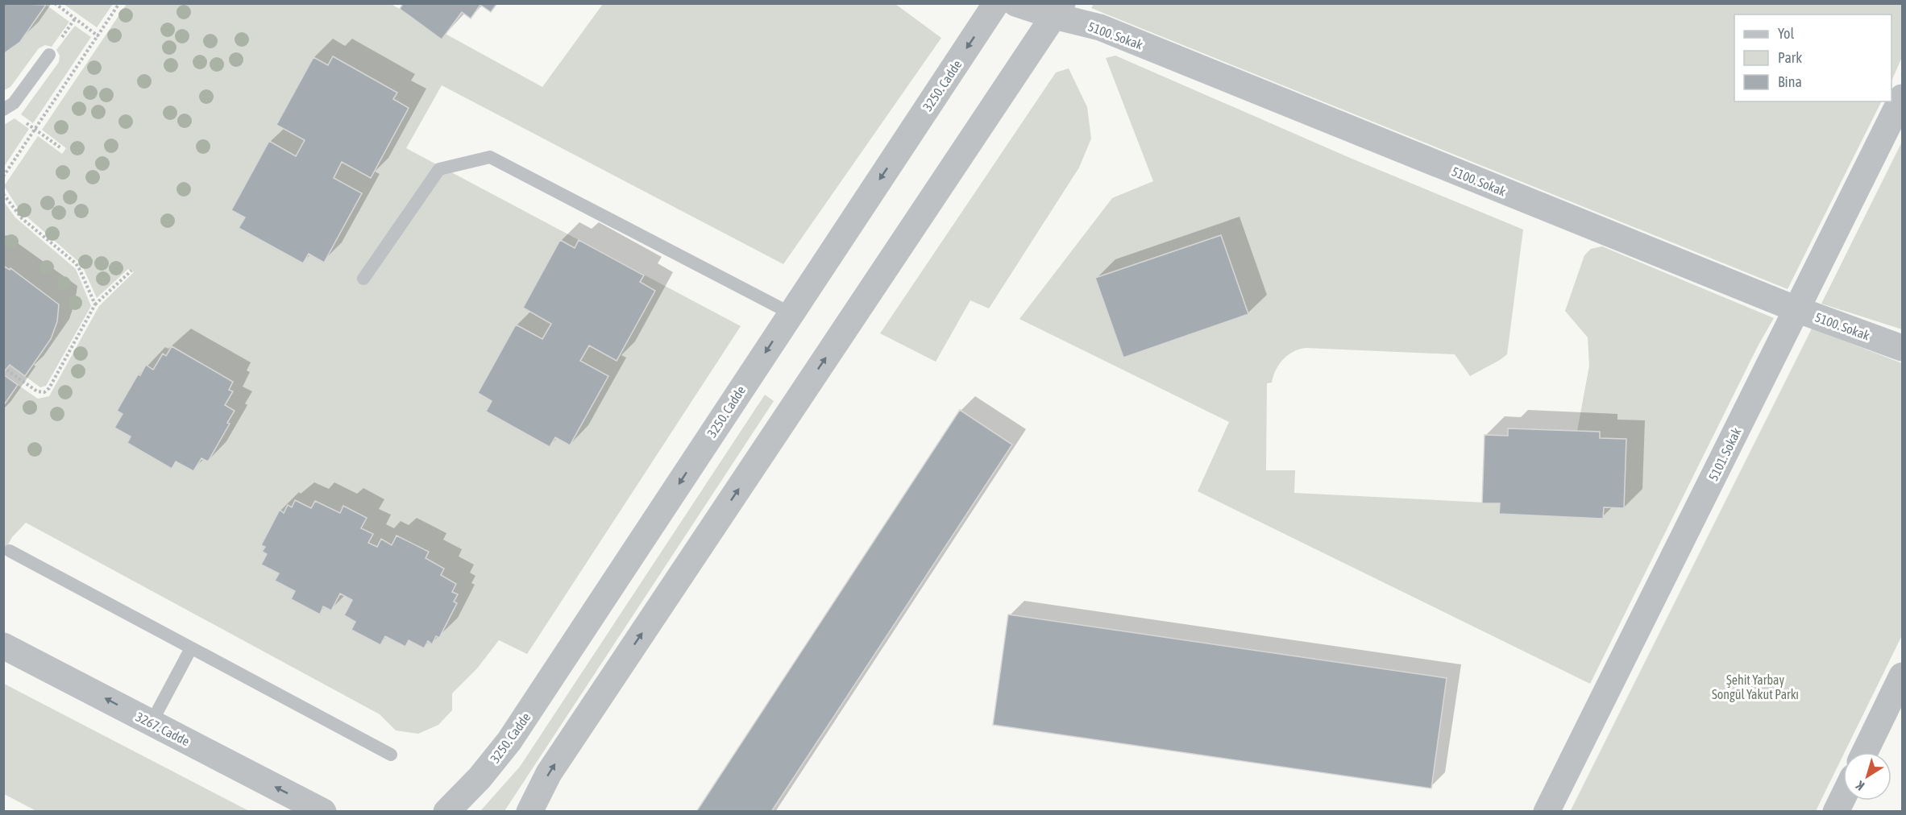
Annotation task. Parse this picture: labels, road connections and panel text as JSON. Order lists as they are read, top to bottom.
{
  "streets": {
    "street": [
      "5100. Sokak",
      "3250. Cadde",
      "5101. Sokak",
      "3267. Cadde"
    ]
  },
  "crossings": [
    ["5100. Sokak", "5101. Sokak"]
  ],
  "one_way": ["3267. Cadde"],
  "parks": ["Şehit Yarbay Songül Yakut Parkı"],
  "legend": ["Yol", "Park", "Bina"],
  "north": "bottom left"
}
